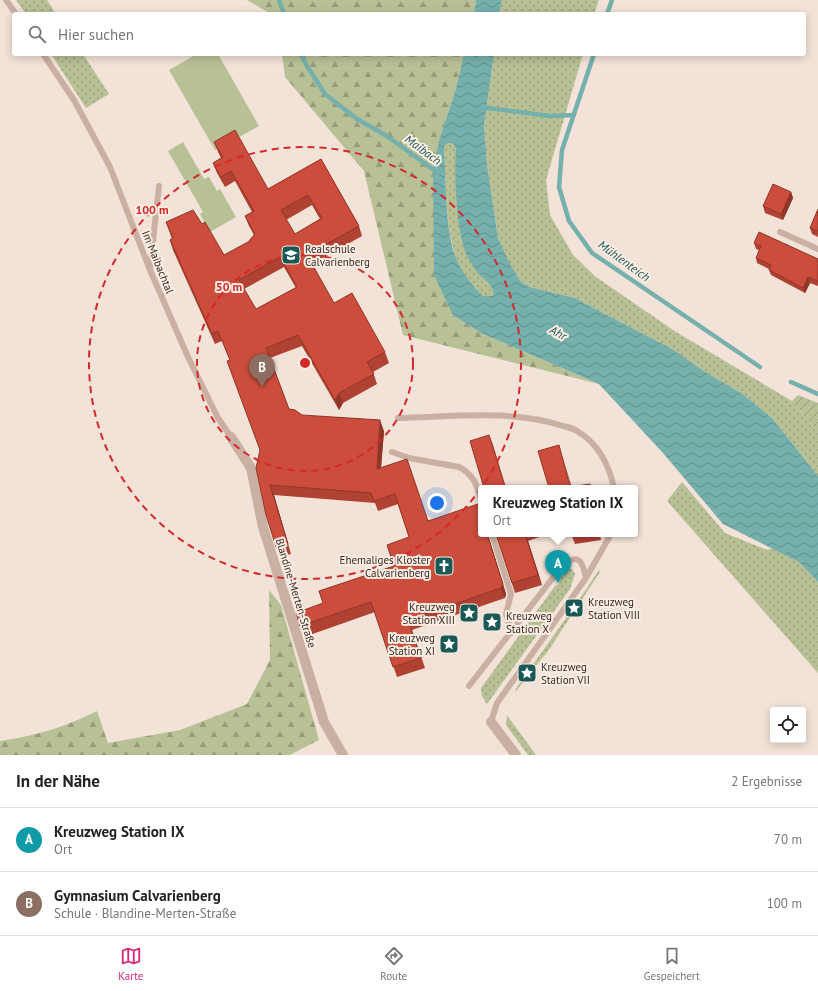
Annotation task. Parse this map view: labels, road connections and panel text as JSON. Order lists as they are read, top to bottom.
{
  "streets": {
    "street": ["Blandine-Merten-Straße"],
    "lane": ["Im Maibachtal"]
  },
  "crossings": [
    ["Im Maibachtal", "Blandine-Merten-Straße"]
  ],
  "water": ["Maibach", "Mühlenteich", "Ahr"],
  "places": {
    "school or university": ["Realschule Calvarienberg"],
    "church": ["Ehemaliges Kloster Calvarienberg"],
    "place": [
      "Kreuzweg Station VIII",
      "Kreuzweg Station XIII",
      "Kreuzweg Station X",
      "Kreuzweg Station XI",
      "Kreuzweg Station VII"
    ]
  },
  "page": {
    "search": "Hier suchen",
    "pins": ["B", "A"],
    "popup": ["Kreuzweg Station IX", "Ort"],
    "heading": ["In der Nähe", "2 Ergebnisse"],
    "list": [
      {
        "mark": "A",
        "name": "Kreuzweg Station IX",
        "note": "Ort",
        "value": "70 m"
      },
      {
        "mark": "B",
        "name": "Gymnasium Calvarienberg",
        "note": "Schule · Blandine-Merten-Straße",
        "value": "100 m"
      }
    ],
    "nav": ["Karte", "Route", "Gespeichert"]
  },
  "rings": ["100 m", "50 m"]
}
